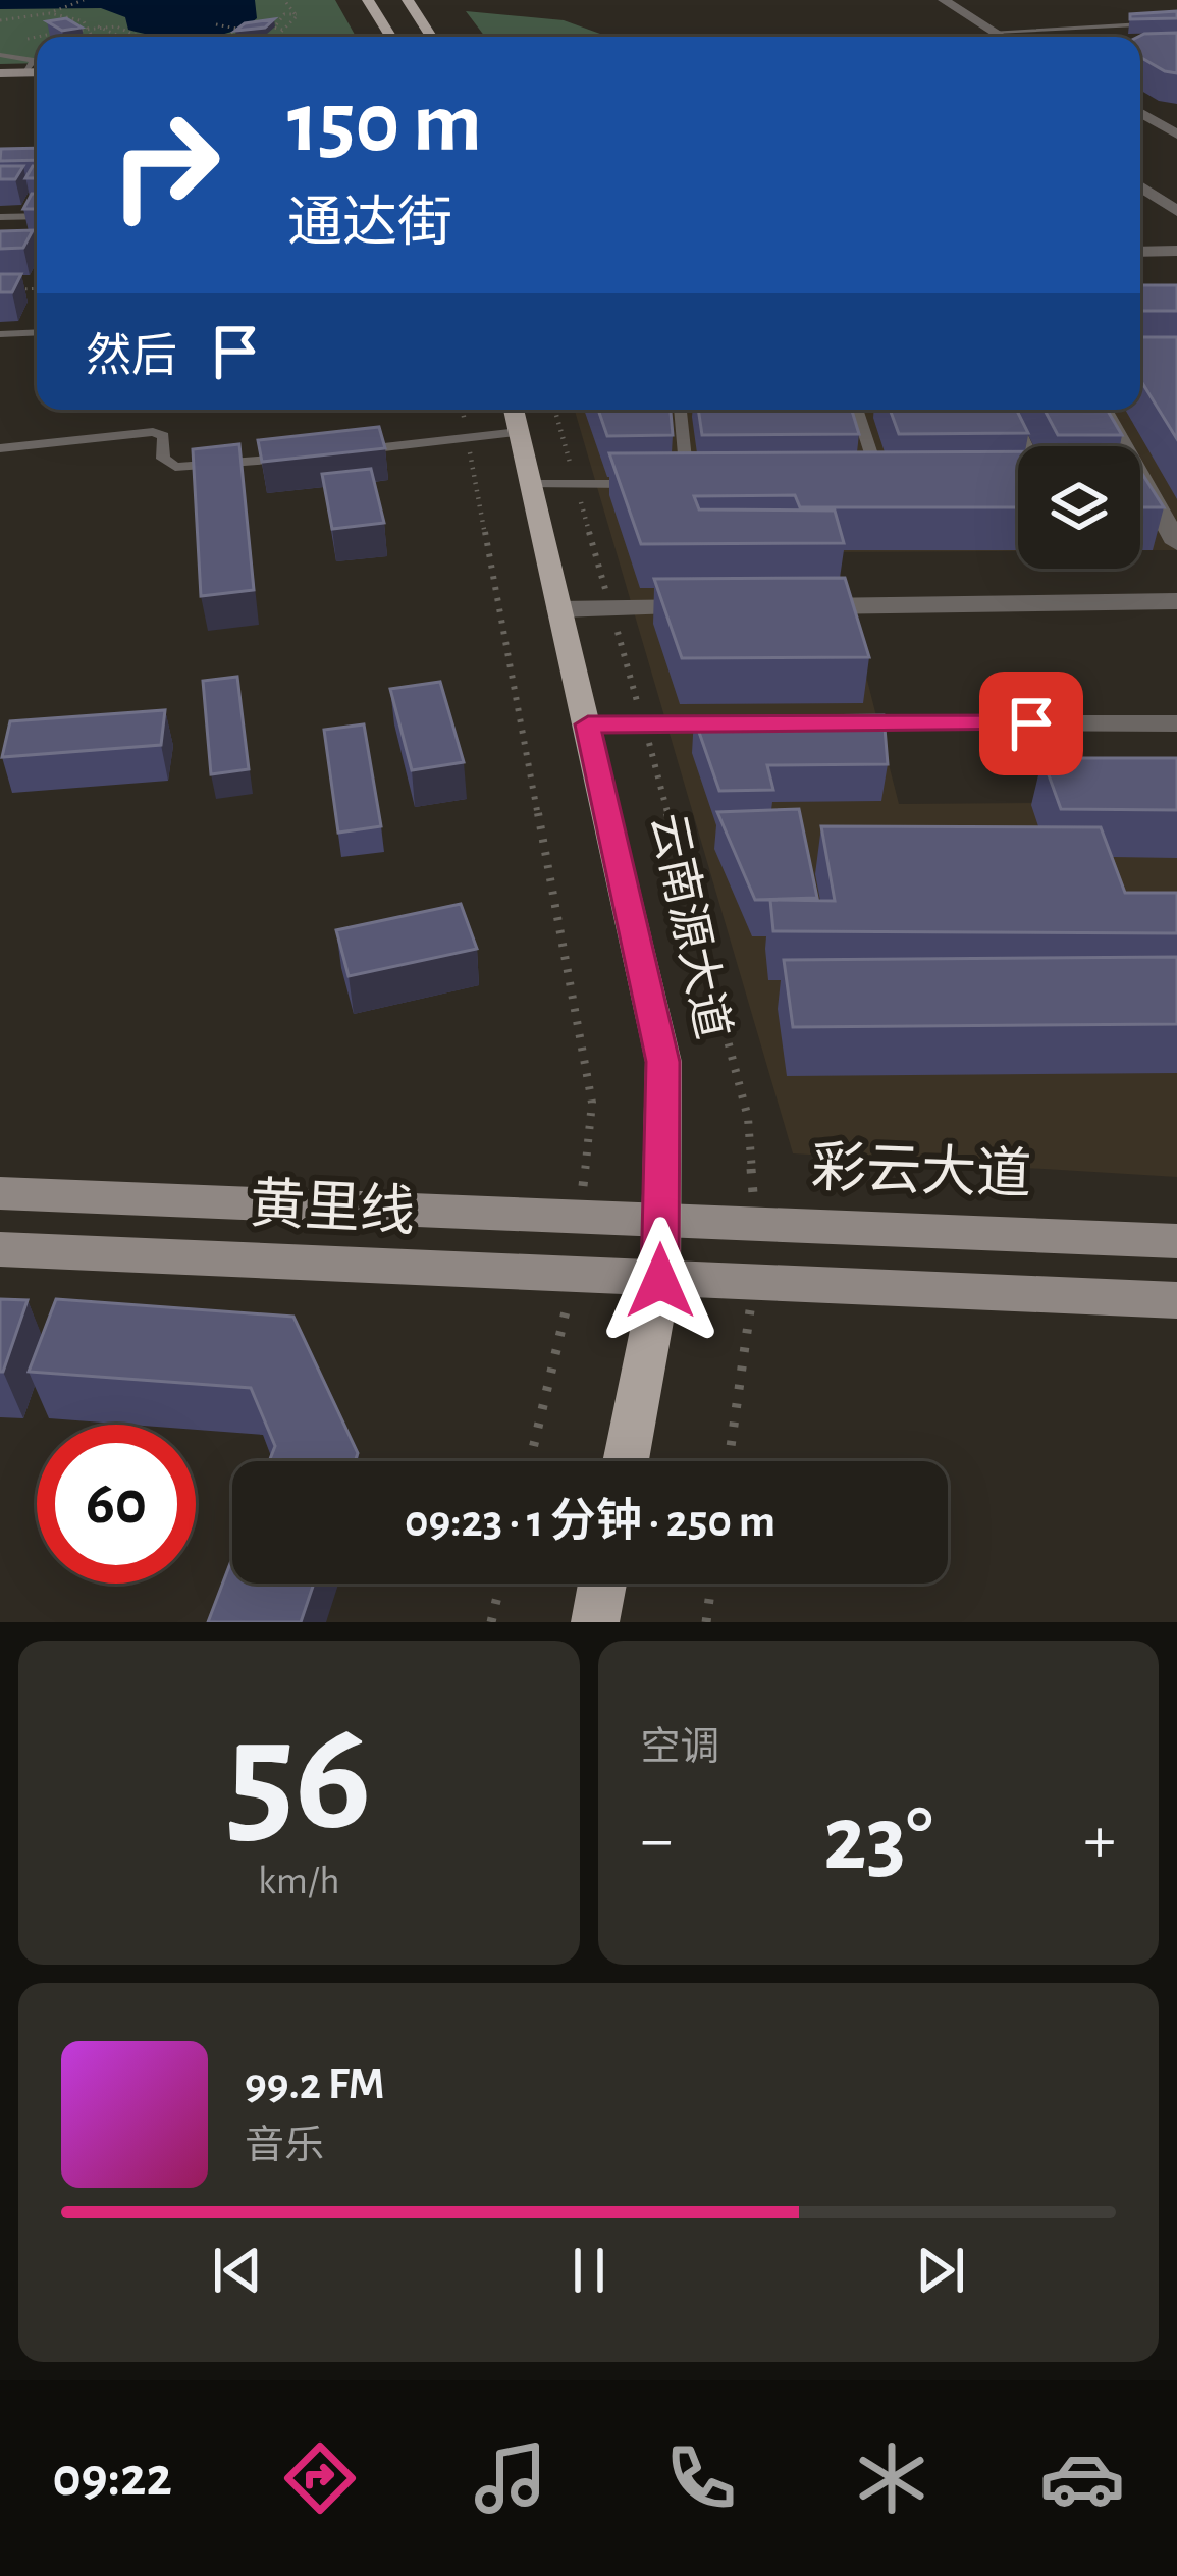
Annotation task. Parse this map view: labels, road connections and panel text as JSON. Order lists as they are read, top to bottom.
{
  "streets": {
    "main road": ["云南源大道", "彩云大道", "黄里线"]
  },
  "crossings": [
    ["云南源大道", "彩云大道"],
    ["云南源大道", "黄里线"],
    ["彩云大道", "黄里线"]
  ],
  "page": {
    "turn": ["150 m", "通达街"],
    "then": "然后",
    "limit": "60",
    "trip": "09:23 · 1 分钟 · 250 m",
    "tile": [
      ["56", "km/h"],
      "空调"
    ],
    "heat": ["−", "23°", "+"],
    "song": ["99.2 FM", "音乐"],
    "tabs": "09:22"
  }
}
